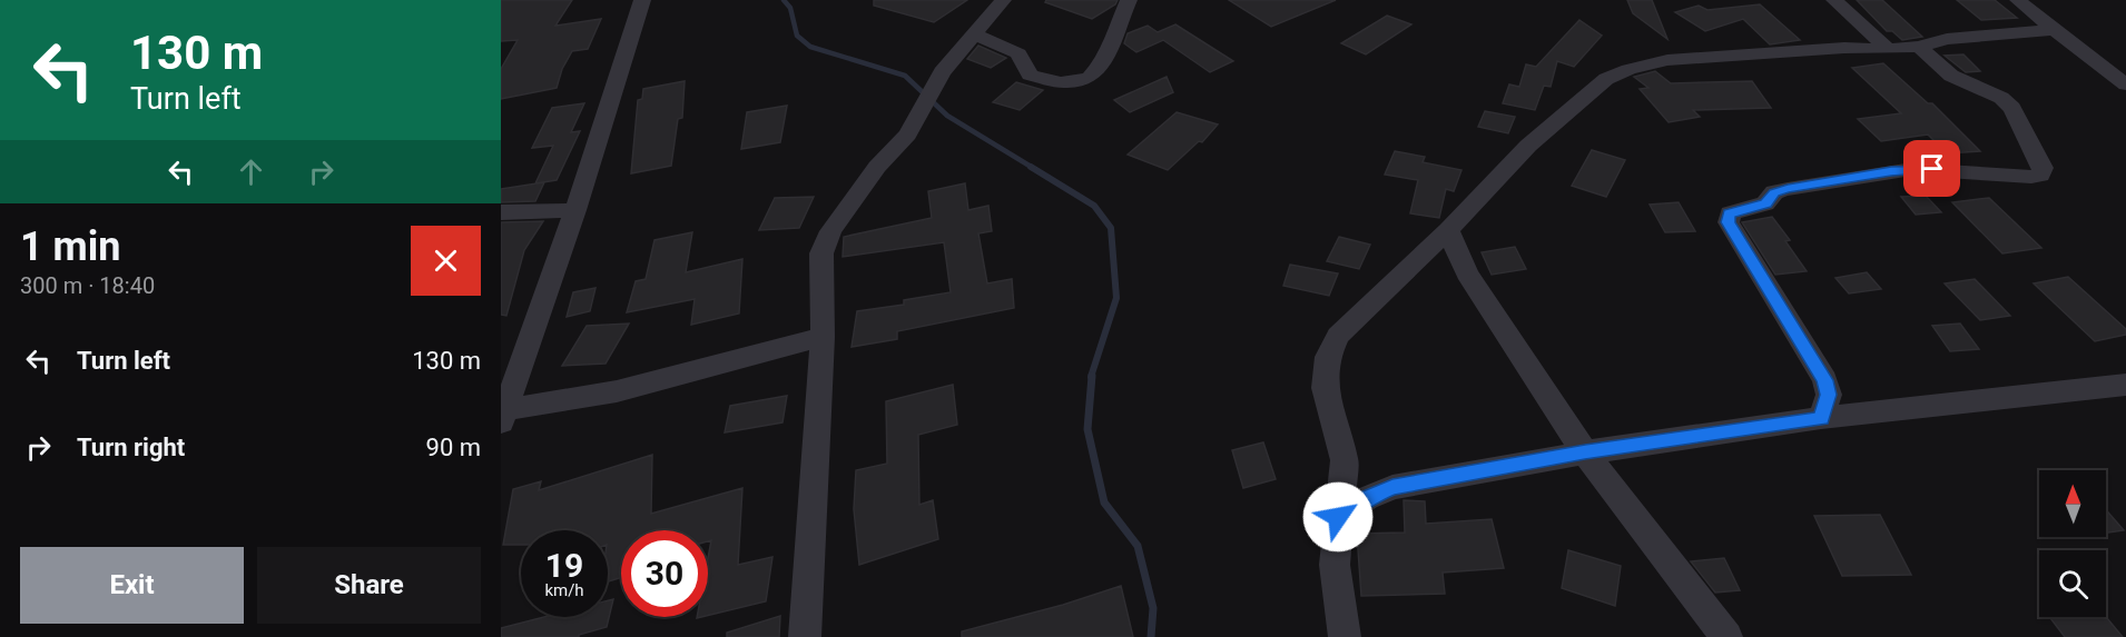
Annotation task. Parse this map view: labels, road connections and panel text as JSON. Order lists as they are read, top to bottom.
{
  "north": "top",
  "page": {
    "turn": ["130 m", "Turn left"],
    "heading": ["1 min", "300 m · 18:40"],
    "list": [
      {
        "name": "Turn left",
        "value": "130 m"
      },
      {
        "name": "Turn right",
        "value": "90 m"
      }
    ],
    "speed": "19 km/h",
    "limit": "30",
    "buttons": ["Exit", "Share"]
  }
}
